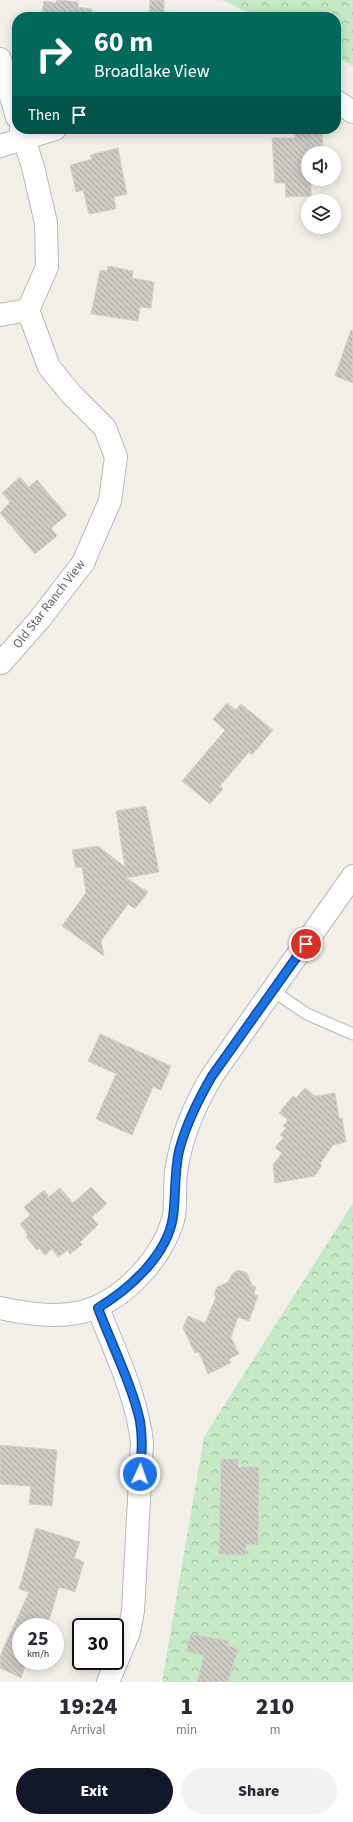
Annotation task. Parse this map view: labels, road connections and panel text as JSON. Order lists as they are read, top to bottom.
{
  "streets": {
    "street": ["Old Star Ranch View"]
  },
  "page": {
    "turn": ["60 m", "Broadlake View"],
    "then": "Then",
    "speed": "25 km/h",
    "limit": "30",
    "eta": [
      "19:24",
      "Arrival",
      "1",
      "min",
      "210",
      "m"
    ],
    "buttons": ["Exit", "Share"]
  }
}
